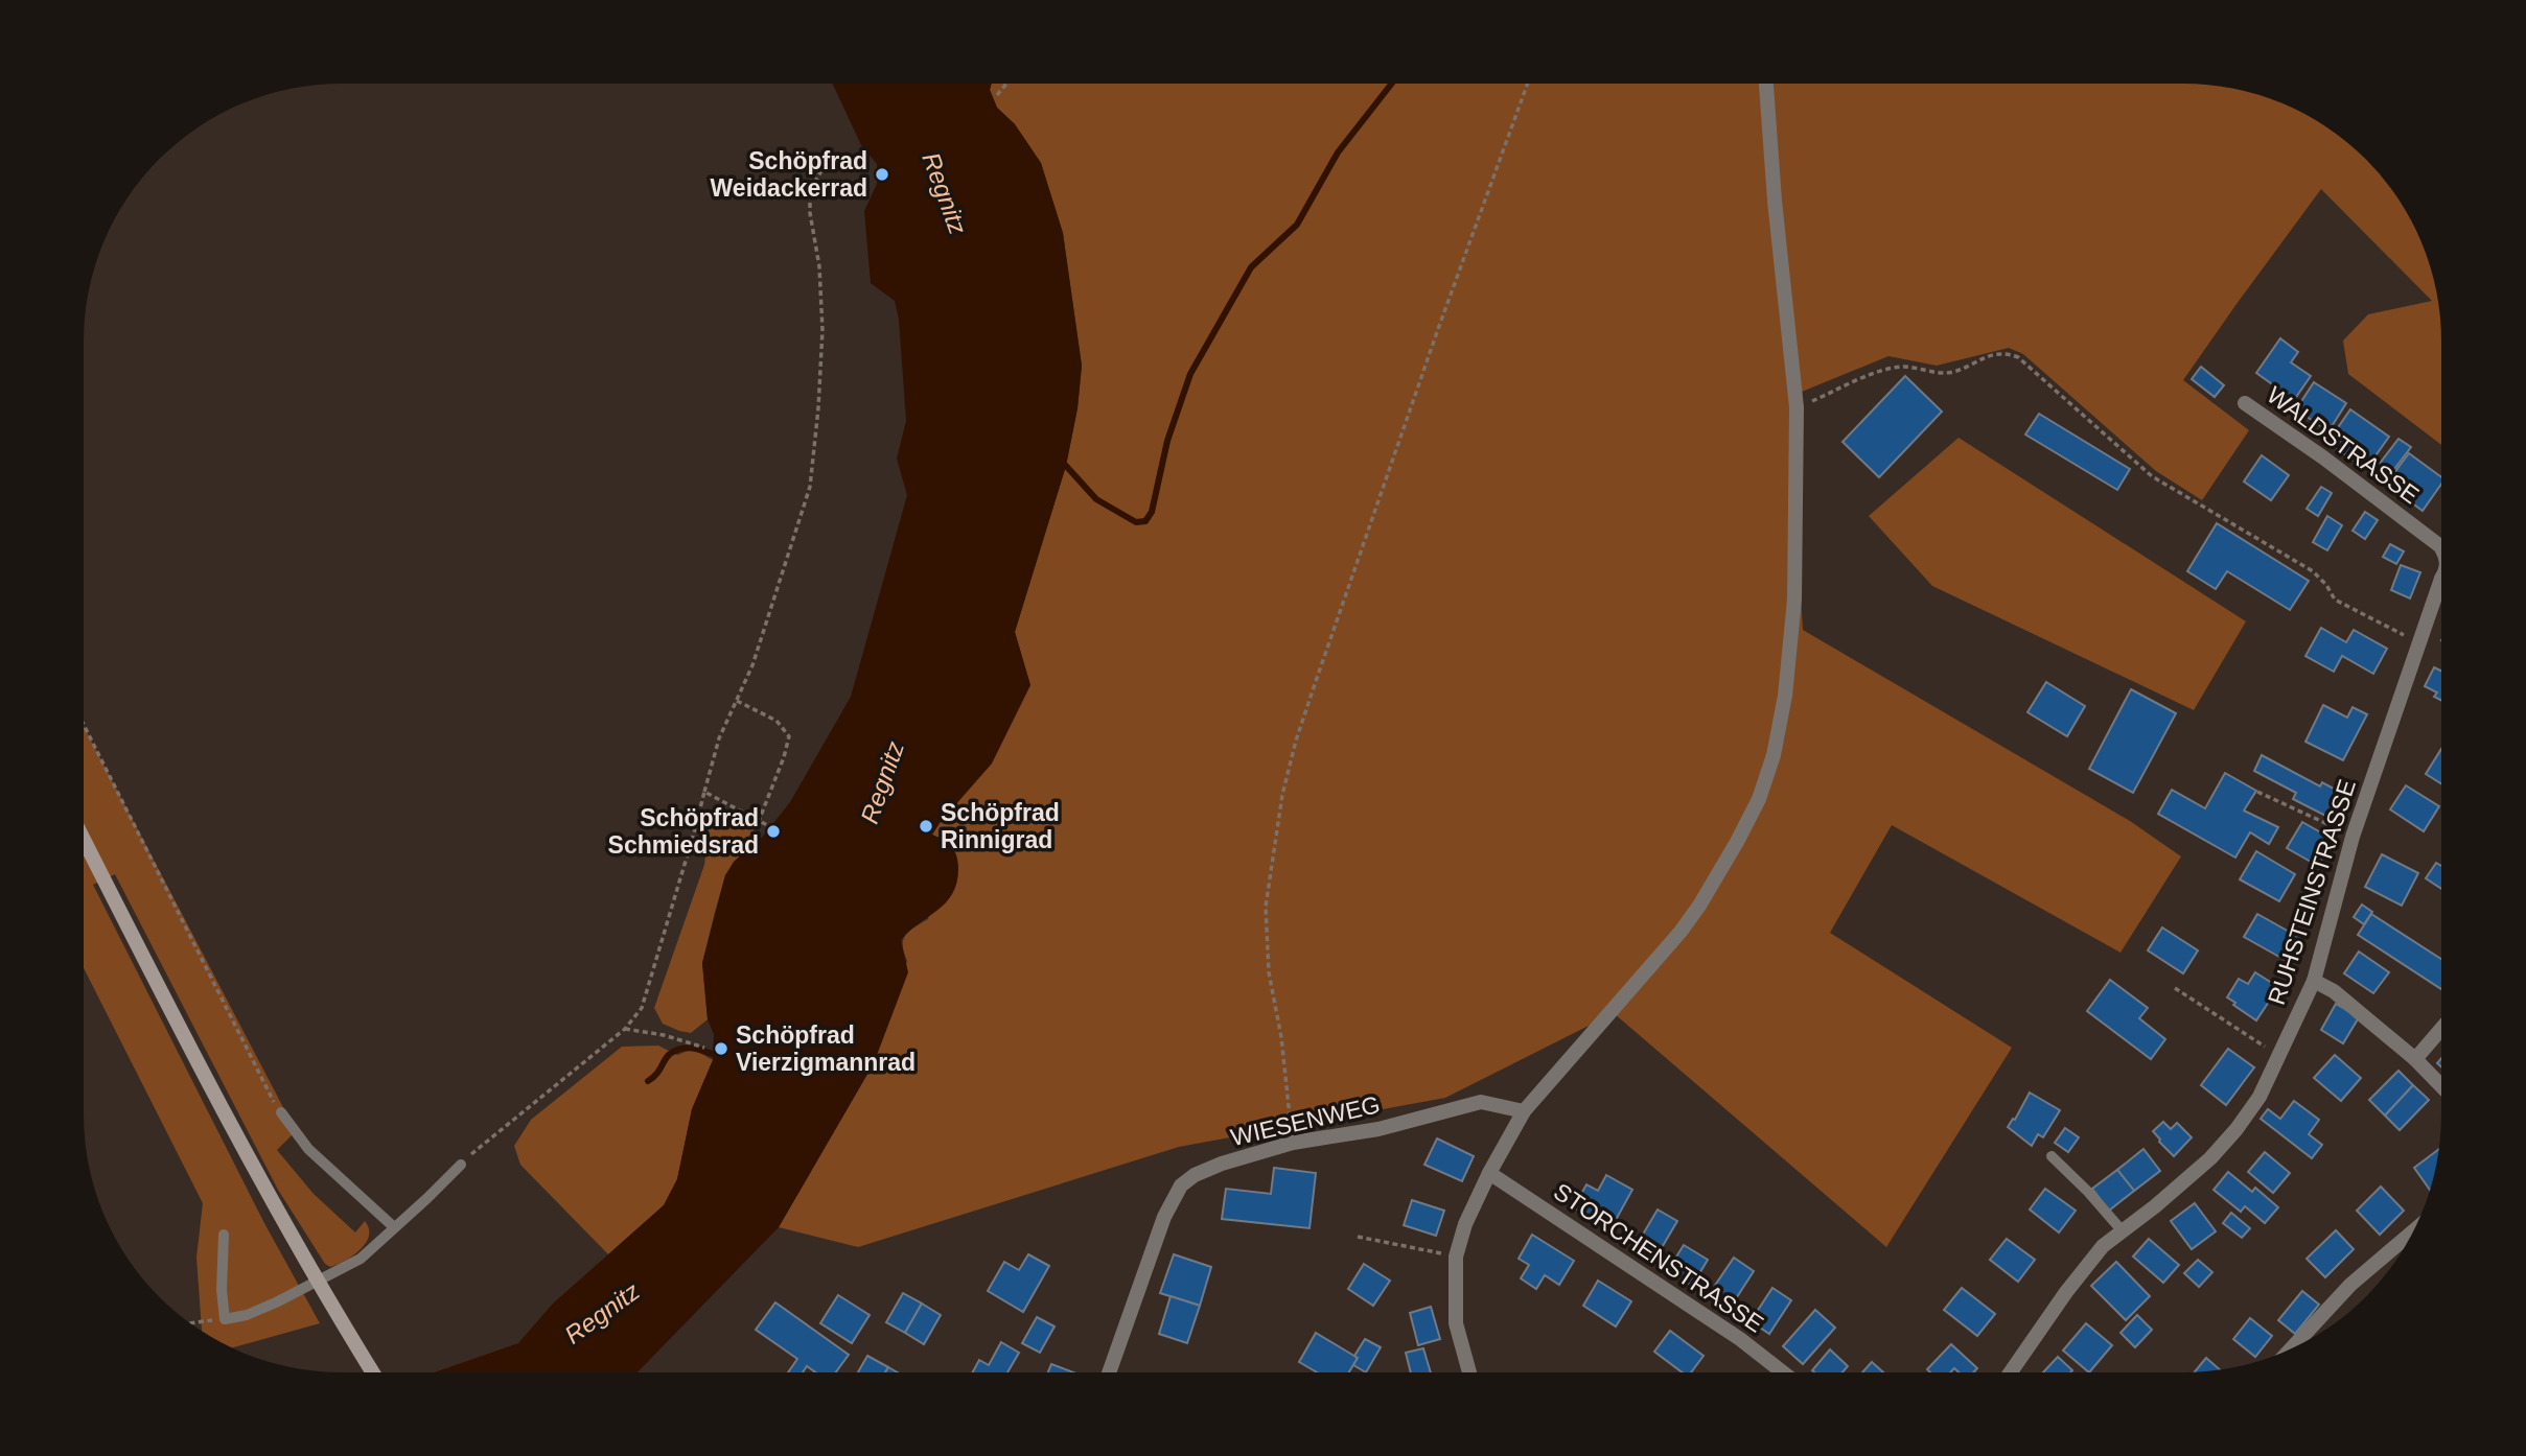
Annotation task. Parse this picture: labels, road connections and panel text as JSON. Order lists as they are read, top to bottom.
{
  "streets": {
    "street": [
      "WALDSTRASSE",
      "RUHSTEINSTRASSE",
      "WIESENWEG",
      "STORCHENSTRASSE"
    ]
  },
  "water": ["Regnitz"],
  "places": [
    "Schöpfrad Weidackerrad",
    "Schöpfrad Rinnigrad",
    "Schöpfrad Schmiedsrad",
    "Schöpfrad Vierzigmannrad"
  ]
}
